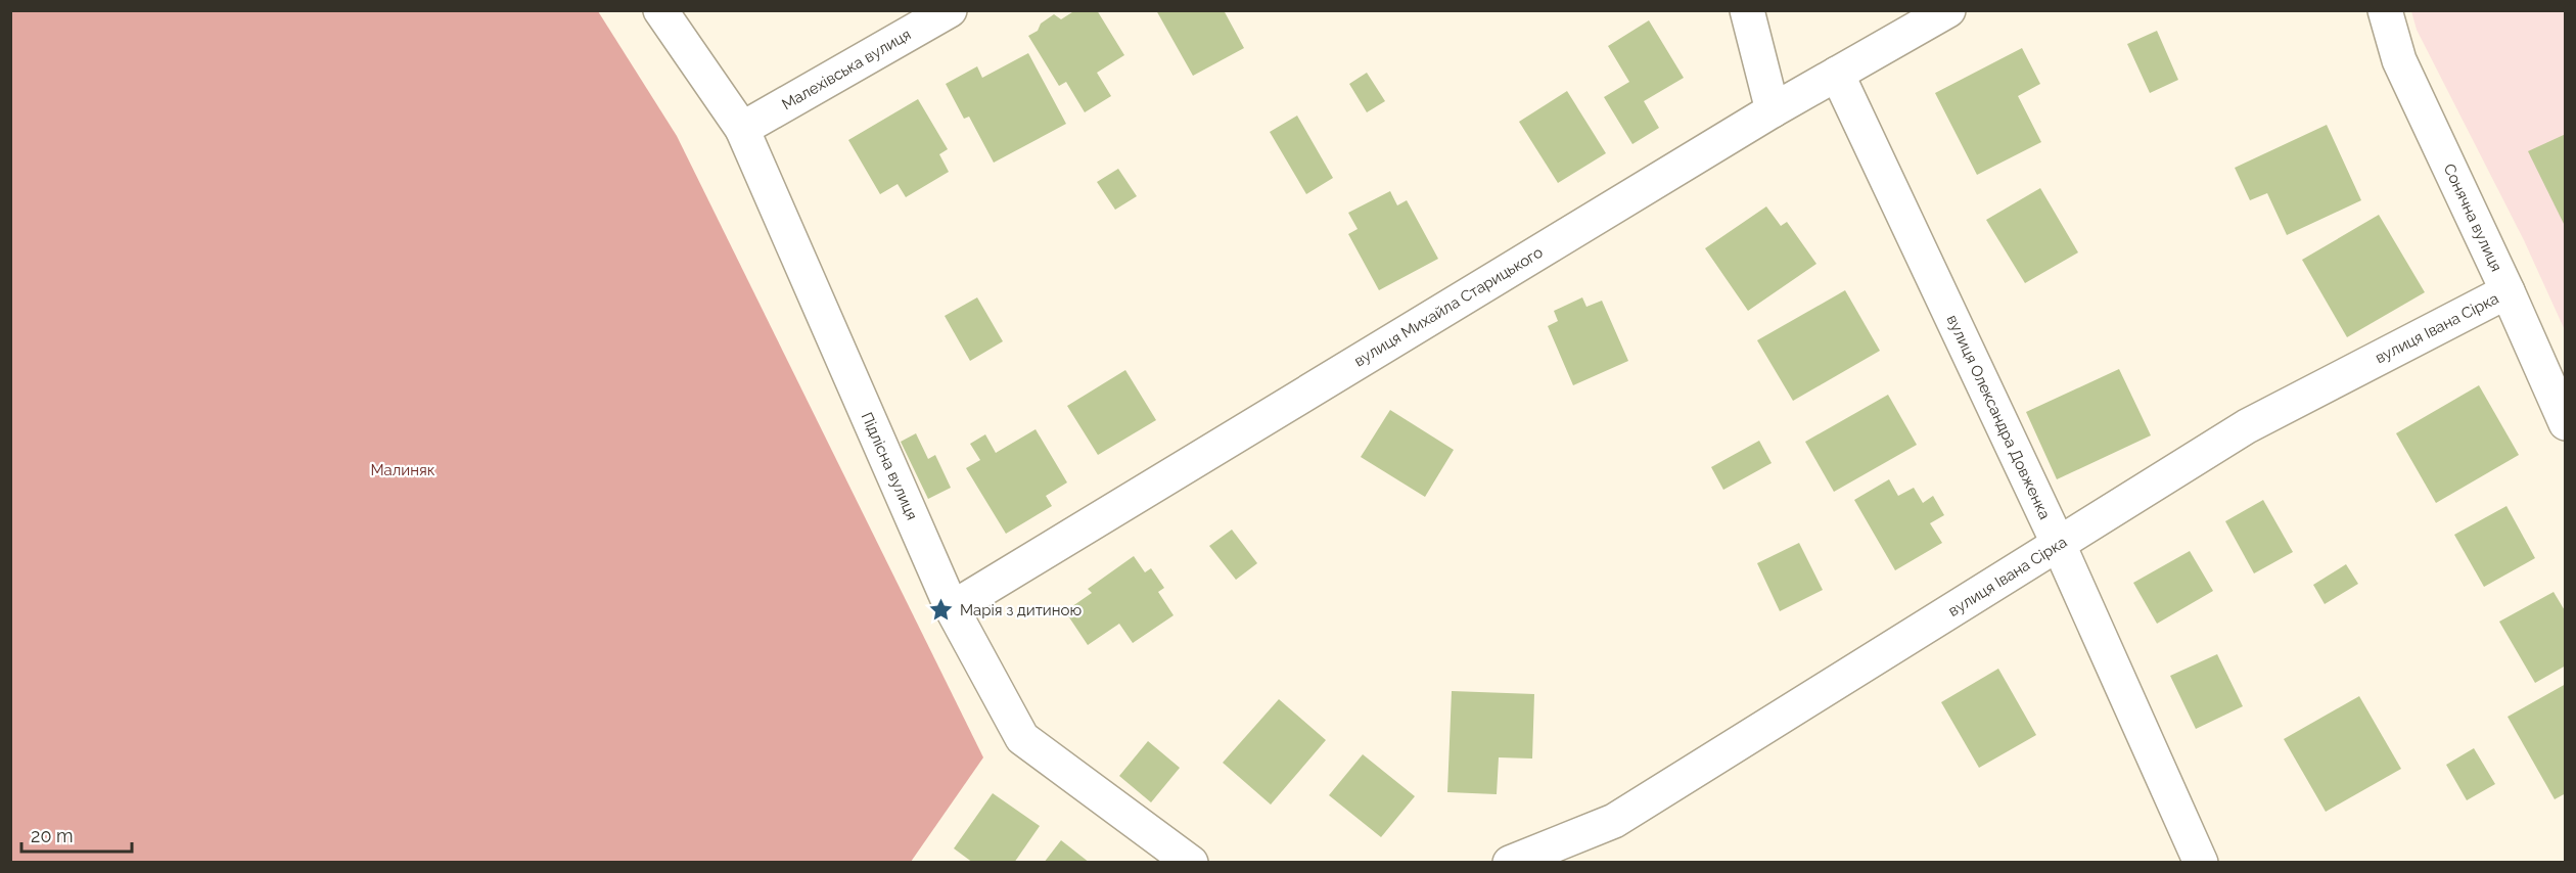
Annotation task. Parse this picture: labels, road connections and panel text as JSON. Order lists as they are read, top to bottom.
{
  "streets": {
    "street": [
      "Малехівська вулиця",
      "Сонячна вулиця",
      "вулиця Михайла Старицького",
      "вулиця Івана Сірка",
      "вулиця Олександра Довженка",
      "Підлісна вулиця"
    ]
  },
  "crossings": [
    ["Малехівська вулиця", "Підлісна вулиця"],
    ["Сонячна вулиця", "вулиця Івана Сірка"],
    ["вулиця Михайла Старицького", "вулиця Олександра Довженка"],
    ["вулиця Михайла Старицького", "Підлісна вулиця"],
    ["вулиця Івана Сірка", "вулиця Олександра Довженка"]
  ],
  "parks": ["Малиняк"],
  "places": {
    "place": ["Марія з дитиною"]
  },
  "scale_bar": "20 m"
}
